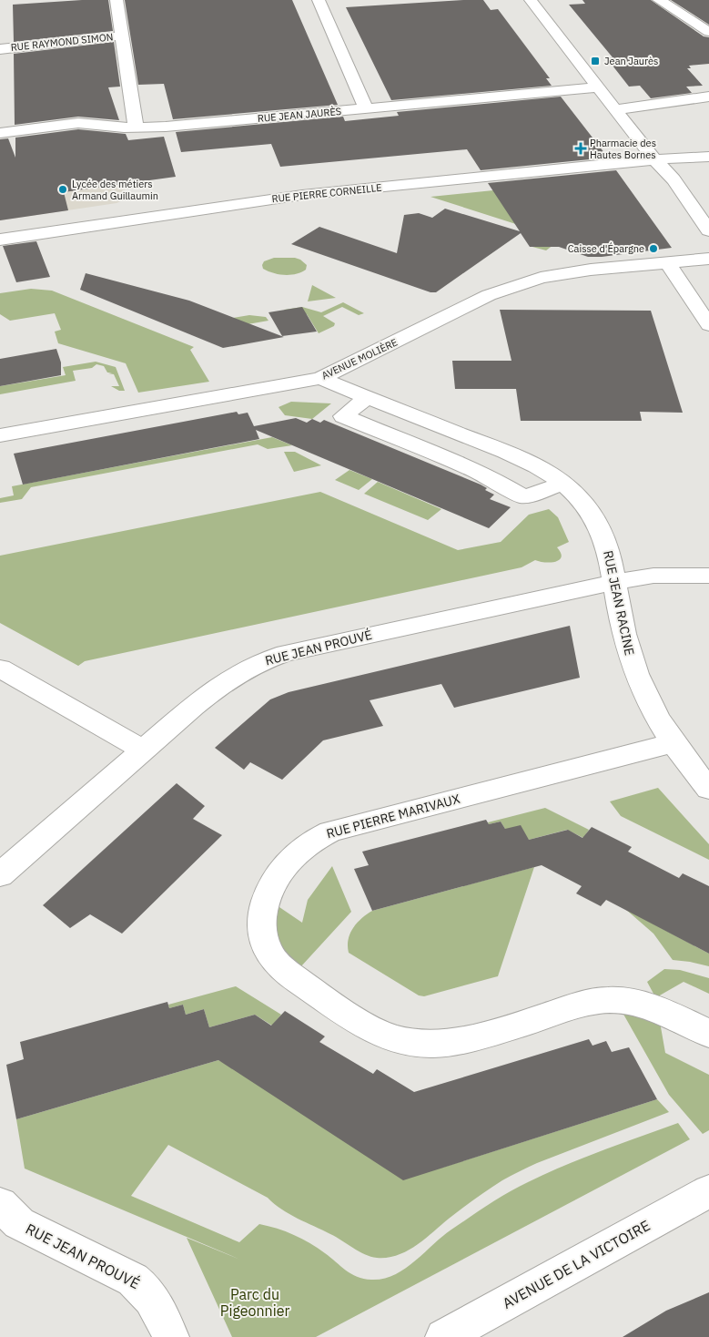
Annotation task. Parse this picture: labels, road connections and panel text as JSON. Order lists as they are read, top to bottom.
{
  "streets": {
    "street": [
      "RUE RAYMOND SIMON",
      "RUE JEAN JAURÈS",
      "RUE PIERRE CORNEILLE",
      "AVENUE MOLIÈRE",
      "RUE JEAN RACINE",
      "RUE JEAN PROUVÉ",
      "RUE PIERRE MARIVAUX",
      "AVENUE DE LA VICTOIRE"
    ]
  },
  "crossings": [
    ["AVENUE MOLIÈRE", "RUE JEAN RACINE"],
    ["RUE JEAN RACINE", "RUE JEAN PROUVÉ"],
    ["RUE JEAN RACINE", "RUE PIERRE MARIVAUX"]
  ],
  "parks": ["Parc du Pigeonnier"],
  "places": {
    "transit": ["Jean Jaurès"],
    "health": ["Pharmacie des Hautes Bornes"],
    "other": ["Lycée des métiers Armand Guillaumin", "Caisse d'Épargne"]
  }
}
